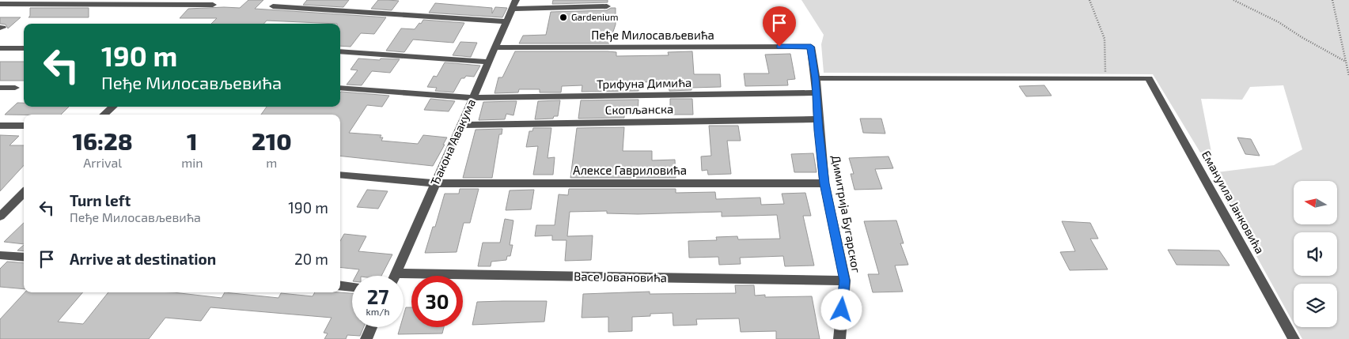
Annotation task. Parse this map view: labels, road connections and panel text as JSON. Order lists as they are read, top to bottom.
{
  "streets": {
    "street": [
      "Пеђе Милосављевића",
      "Трифуна Димића",
      "Скопљанска",
      "Ђакона Авакума",
      "Алексе Гавриловића",
      "Емануила Јанковића",
      "Димитрија Бугарског",
      "Васе Јовановића"
    ]
  },
  "crossings": [
    ["Пеђе Милосављевића", "Ђакона Авакума"],
    ["Пеђе Милосављевића", "Димитрија Бугарског"],
    ["Трифуна Димића", "Ђакона Авакума"],
    ["Трифуна Димића", "Димитрија Бугарског"],
    ["Скопљанска", "Ђакона Авакума"],
    ["Скопљанска", "Димитрија Бугарског"],
    ["Ђакона Авакума", "Алексе Гавриловића"],
    ["Ђакона Авакума", "Васе Јовановића"],
    ["Алексе Гавриловића", "Димитрија Бугарског"],
    ["Димитрија Бугарског", "Васе Јовановића"]
  ],
  "places": ["Gardenium"],
  "north": "left",
  "page": {
    "turn": ["190 m", "Пеђе Милосављевића"],
    "eta": [
      "16:28",
      "Arrival",
      "1",
      "min",
      "210",
      "m"
    ],
    "list": [
      {
        "name": "Turn left",
        "note": "Пеђе Милосављевића",
        "value": "190 m"
      },
      {
        "name": "Arrive at destination",
        "value": "20 m"
      }
    ],
    "speed": "27 km/h",
    "limit": "30"
  }
}
